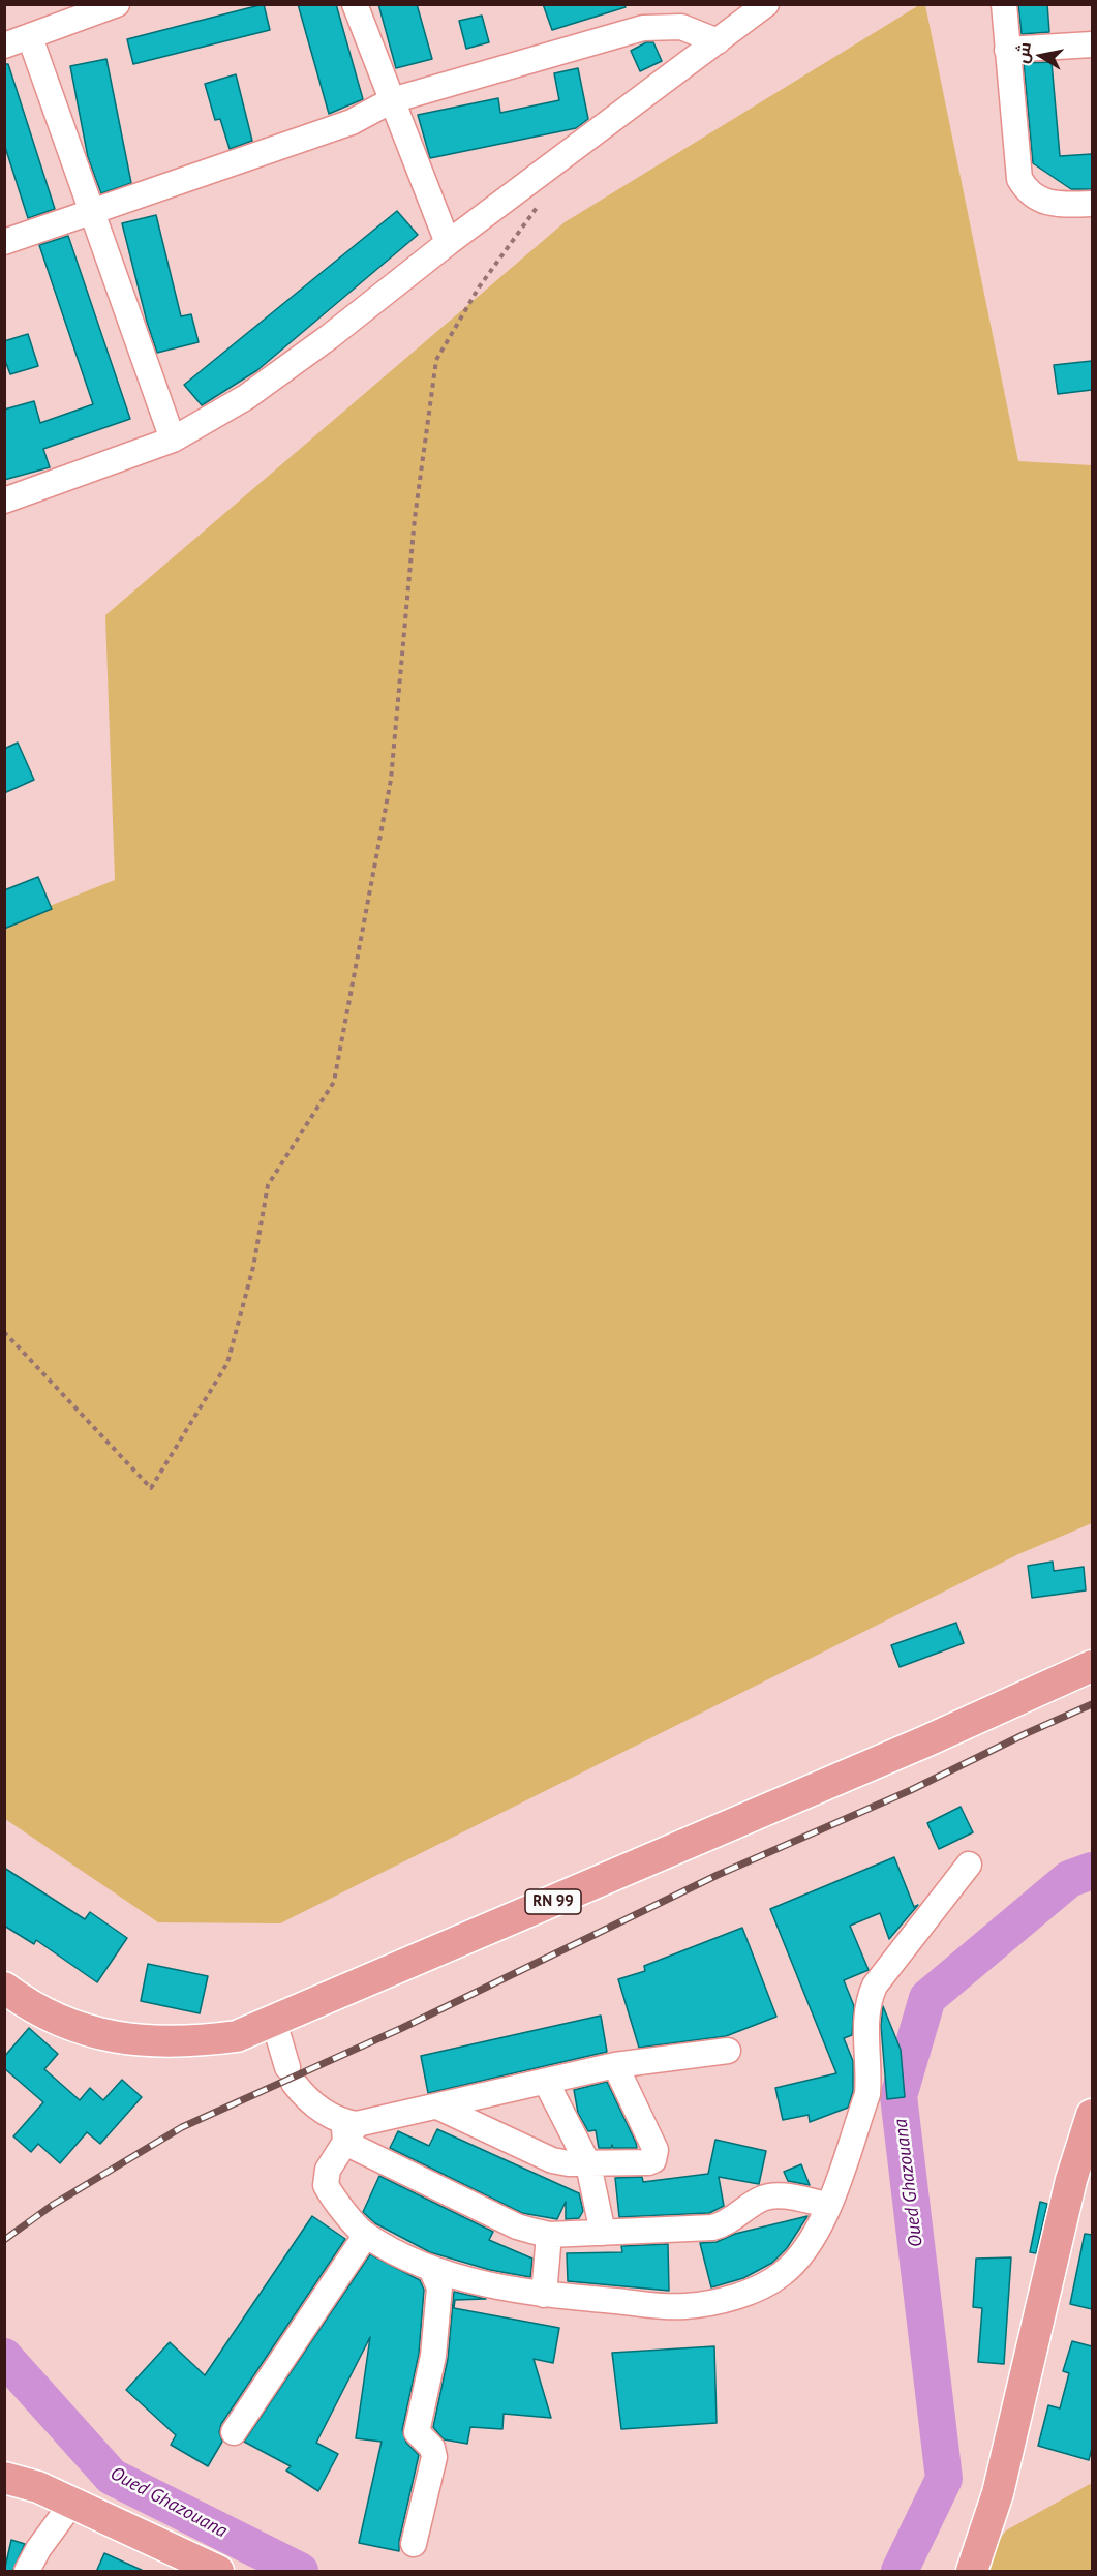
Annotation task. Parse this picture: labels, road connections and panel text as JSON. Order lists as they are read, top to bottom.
{
  "streets": {
    "main road": ["RN 99"]
  },
  "water": ["Oued Ghazouana"],
  "north": "left"
}
